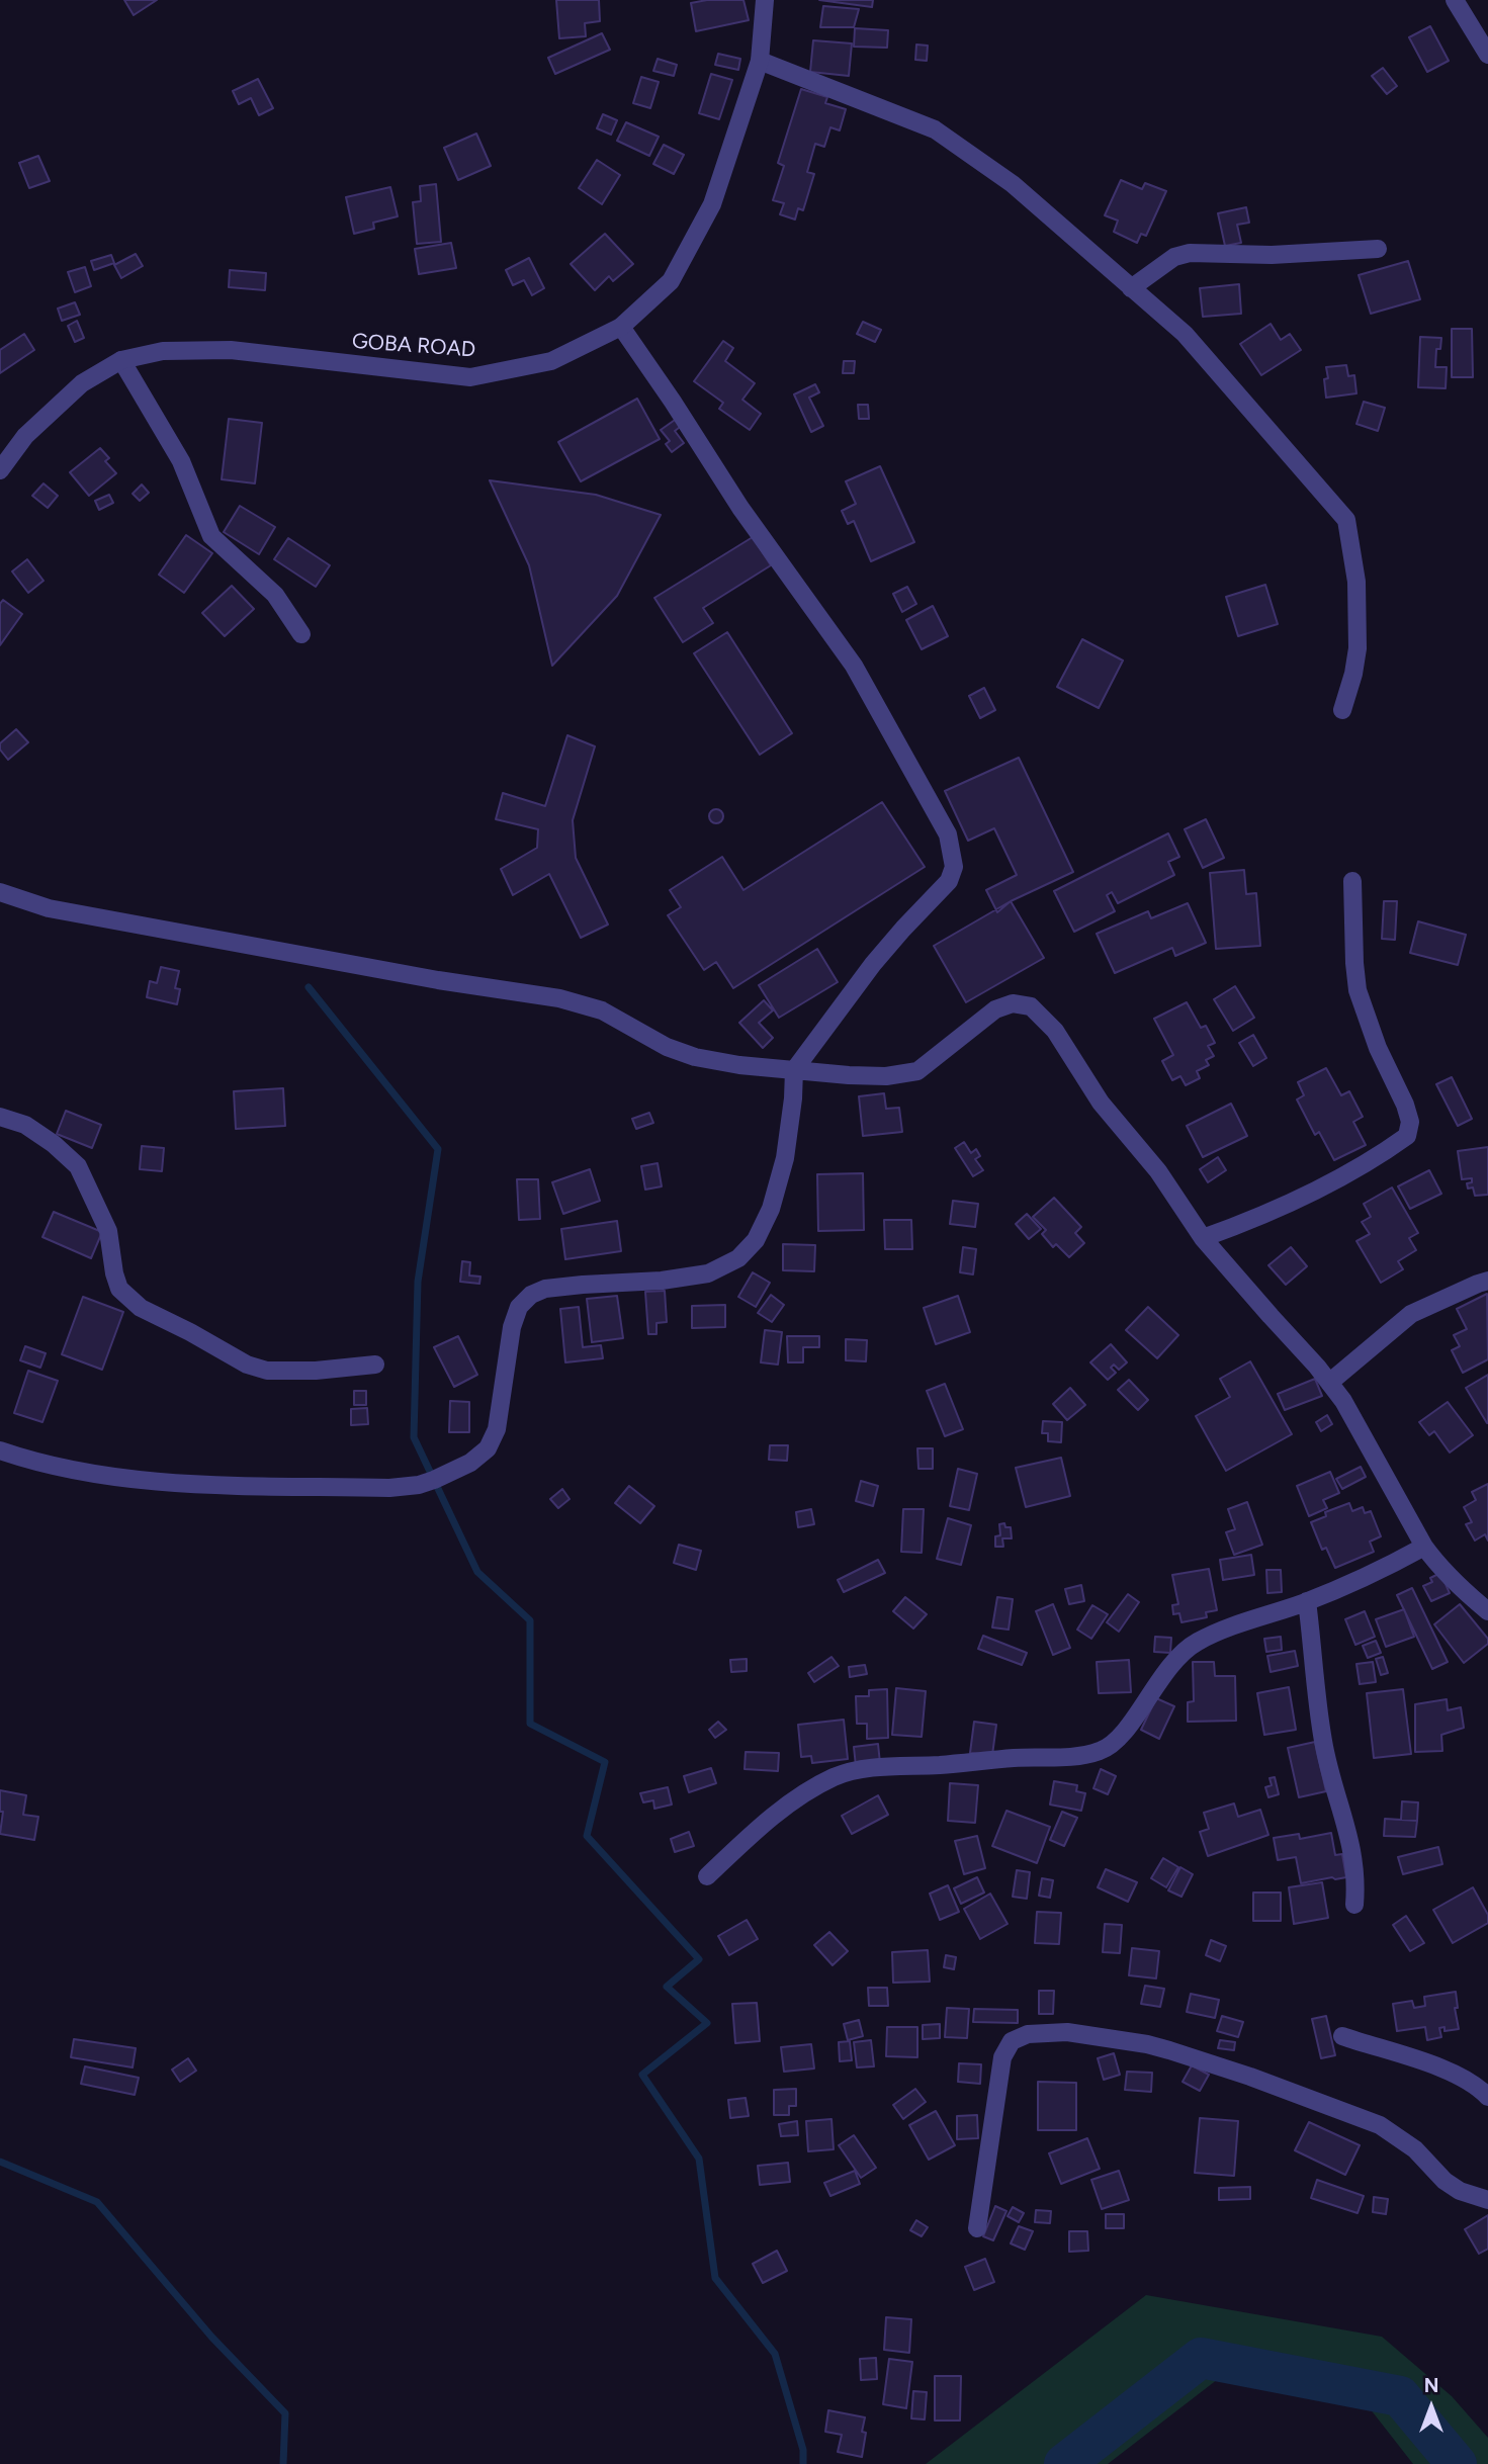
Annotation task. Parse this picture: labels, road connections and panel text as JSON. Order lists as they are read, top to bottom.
{
  "streets": {
    "street": ["GOBA ROAD"]
  },
  "north": "top"
}
